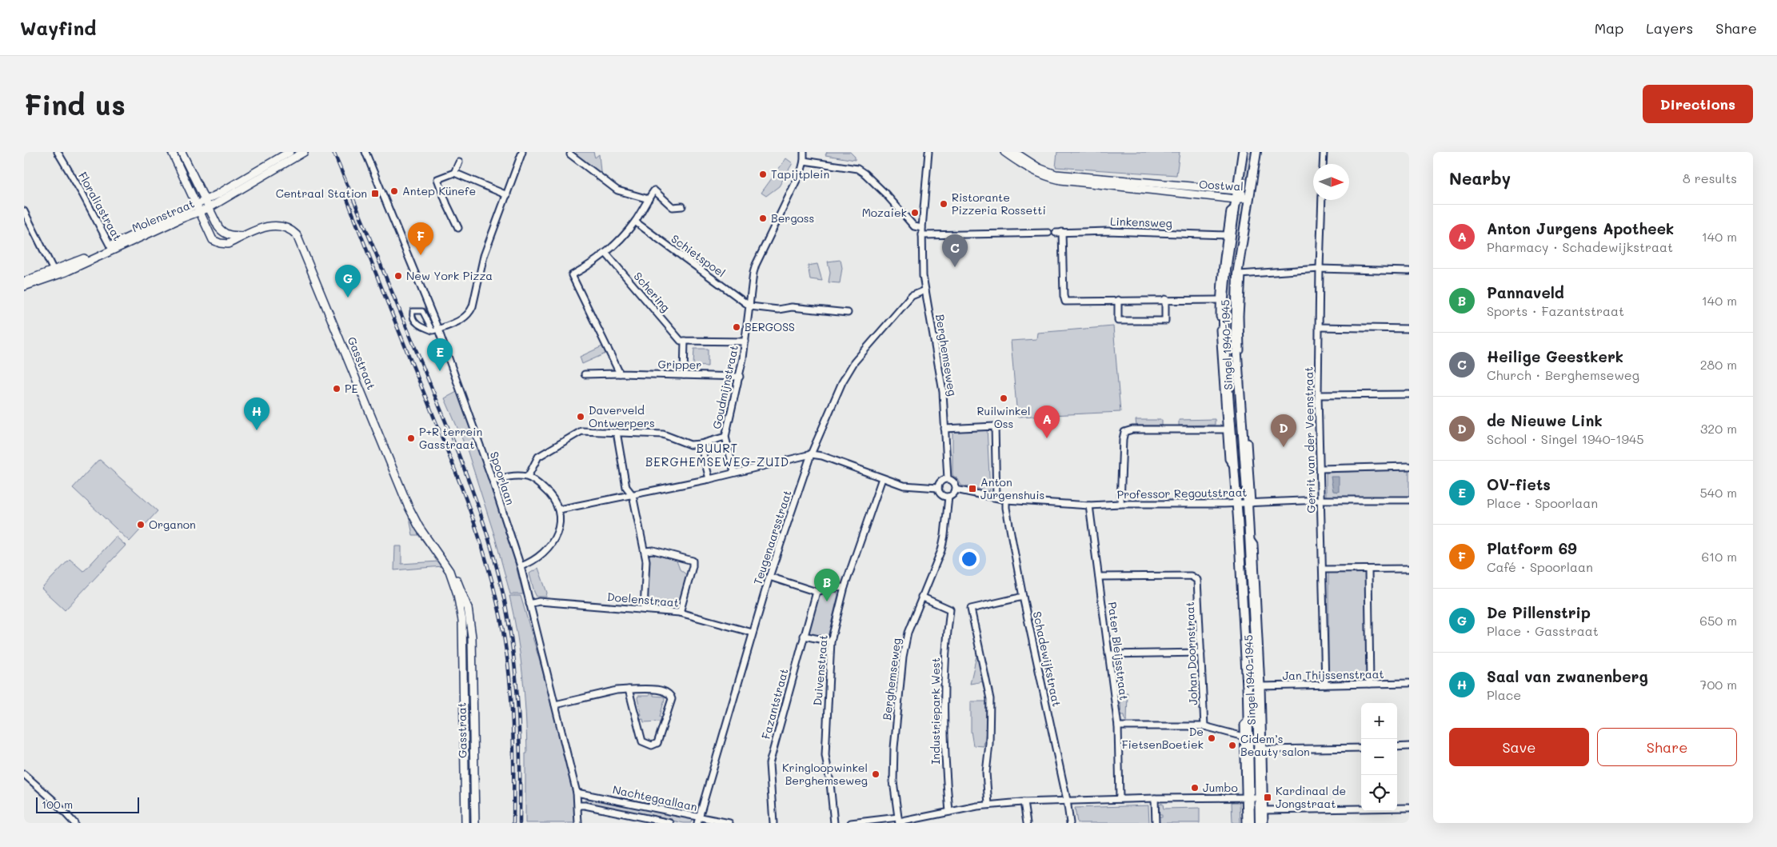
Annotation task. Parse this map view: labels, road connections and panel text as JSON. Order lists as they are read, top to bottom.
{
  "streets": {
    "main road": ["Singel 1940-1945"],
    "street": [
      "Oostwal",
      "Floraliastraat",
      "Molenstraat",
      "Linkensweg",
      "Schietspoel",
      "Schering",
      "Berghemseweg",
      "Gasstraat",
      "Gripper",
      "Goudmijnstraat",
      "Gerrit van der Veenstraat",
      "Spoorlaan",
      "Professor Regoutstraat",
      "Teugenaarsstraat",
      "Doelenstraat",
      "Pater Bleijsstraat",
      "Johan Doornstraat",
      "Schadewijkstraat",
      "Duivenstraat",
      "Jan Thijssenstraat",
      "Fazantstraat",
      "Industriepark West",
      "Nachtegaallaan"
    ]
  },
  "crossings": [
    ["Oostwal", "Singel 1940-1945"],
    ["Floraliastraat", "Molenstraat"],
    ["Molenstraat", "Gasstraat"],
    ["Linkensweg", "Singel 1940-1945"],
    ["Schietspoel", "Goudmijnstraat"],
    ["Singel 1940-1945", "Professor Regoutstraat"],
    ["Singel 1940-1945", "Jan Thijssenstraat"],
    ["Berghemseweg", "Professor Regoutstraat"],
    ["Berghemseweg", "Teugenaarsstraat"],
    ["Berghemseweg", "Industriepark West"],
    ["Gripper", "Goudmijnstraat"],
    ["Gerrit van der Veenstraat", "Professor Regoutstraat"],
    ["Gerrit van der Veenstraat", "Jan Thijssenstraat"],
    ["Spoorlaan", "Doelenstraat"],
    ["Spoorlaan", "Nachtegaallaan"],
    ["Professor Regoutstraat", "Pater Bleijsstraat"],
    ["Professor Regoutstraat", "Schadewijkstraat"],
    ["Teugenaarsstraat", "Doelenstraat"],
    ["Teugenaarsstraat", "Nachtegaallaan"],
    ["Pater Bleijsstraat", "Johan Doornstraat"]
  ],
  "districts": ["BUURT BERGHEMSEWEG-ZUID"],
  "places": {
    "other": [
      "Tapijtplein",
      "Antep Künefe",
      "Ristorante Pizzeria Rossetti",
      "Mozaiek",
      "Bergoss",
      "New York Pizza",
      "BERGOSS",
      "PE",
      "Ruilwinkel Oss",
      "Daverveld Ontwerpers",
      "P+R terrein Gasstraat",
      "Organon",
      "De FietsenBoetiek",
      "Cidem’s Beauty salon",
      "Kringloopwinkel Berghemseweg",
      "Jumbo"
    ],
    "transit": ["Centraal Station", "Anton Jurgenshuis", "Kardinaal de Jongstraat"]
  },
  "scale_bar": "100 m",
  "north": "right",
  "page": {
    "header": "Wayfind",
    "nav": ["Map", "Layers", "Share"],
    "buttons": [
      "Directions",
      ["Save", "Share"]
    ],
    "title": "Find us",
    "heading": ["Nearby", "8 results"],
    "list": [
      {
        "mark": "A",
        "name": "Anton Jurgens Apotheek",
        "note": "Pharmacy · Schadewijkstraat",
        "value": "140 m"
      },
      {
        "mark": "B",
        "name": "Pannaveld",
        "note": "Sports · Fazantstraat",
        "value": "140 m"
      },
      {
        "mark": "C",
        "name": "Heilige Geestkerk",
        "note": "Church · Berghemseweg",
        "value": "280 m"
      },
      {
        "mark": "D",
        "name": "de Nieuwe Link",
        "note": "School · Singel 1940-1945",
        "value": "320 m"
      },
      {
        "mark": "E",
        "name": "OV-fiets",
        "note": "Place · Spoorlaan",
        "value": "540 m"
      },
      {
        "mark": "F",
        "name": "Platform 69",
        "note": "Café · Spoorlaan",
        "value": "610 m"
      },
      {
        "mark": "G",
        "name": "De Pillenstrip",
        "note": "Place · Gasstraat",
        "value": "650 m"
      },
      {
        "mark": "H",
        "name": "Saal van zwanenberg",
        "note": "Place",
        "value": "700 m"
      }
    ],
    "pins": [
      "F",
      "C",
      "G",
      "E",
      "H",
      "A",
      "D",
      "B"
    ],
    "map_buttons": ["+", "−"],
    "scale": "100 m"
  }
}
